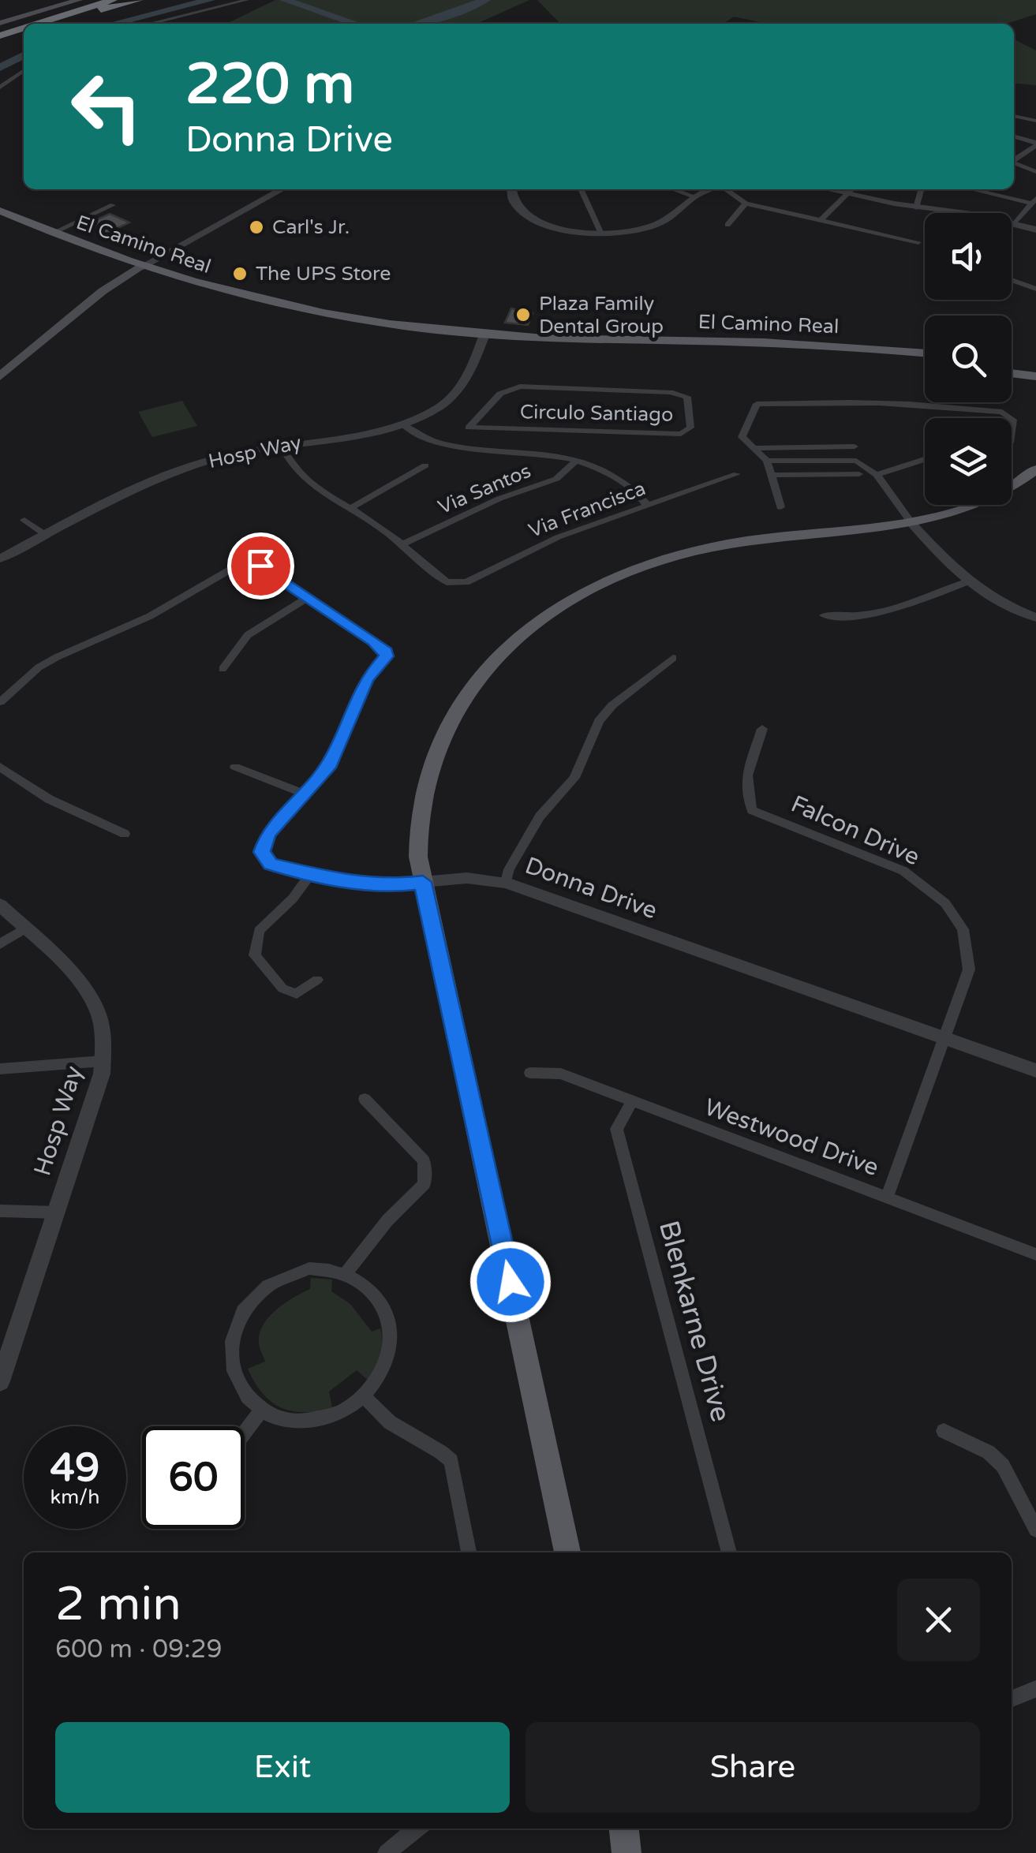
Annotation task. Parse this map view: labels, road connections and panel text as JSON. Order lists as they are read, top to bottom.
{
  "streets": {
    "main road": ["El Camino Real"],
    "street": [
      "Circulo Santiago",
      "Hosp Way",
      "Via Santos",
      "Via Francisca",
      "Falcon Drive",
      "Donna Drive",
      "Westwood Drive",
      "Blenkarne Drive"
    ]
  },
  "crossings": [
    ["El Camino Real", "Hosp Way"],
    ["Via Santos", "Via Francisca"],
    ["Falcon Drive", "Donna Drive"],
    ["Falcon Drive", "Westwood Drive"],
    ["Westwood Drive", "Blenkarne Drive"]
  ],
  "places": ["Carl's Jr.", "The UPS Store", "Plaza Family Dental Group"],
  "page": {
    "turn": ["220 m", "Donna Drive"],
    "speed": "49 km/h",
    "limit": "60",
    "heading": ["2 min", "600 m · 09:29"],
    "buttons": ["Exit", "Share"]
  }
}
